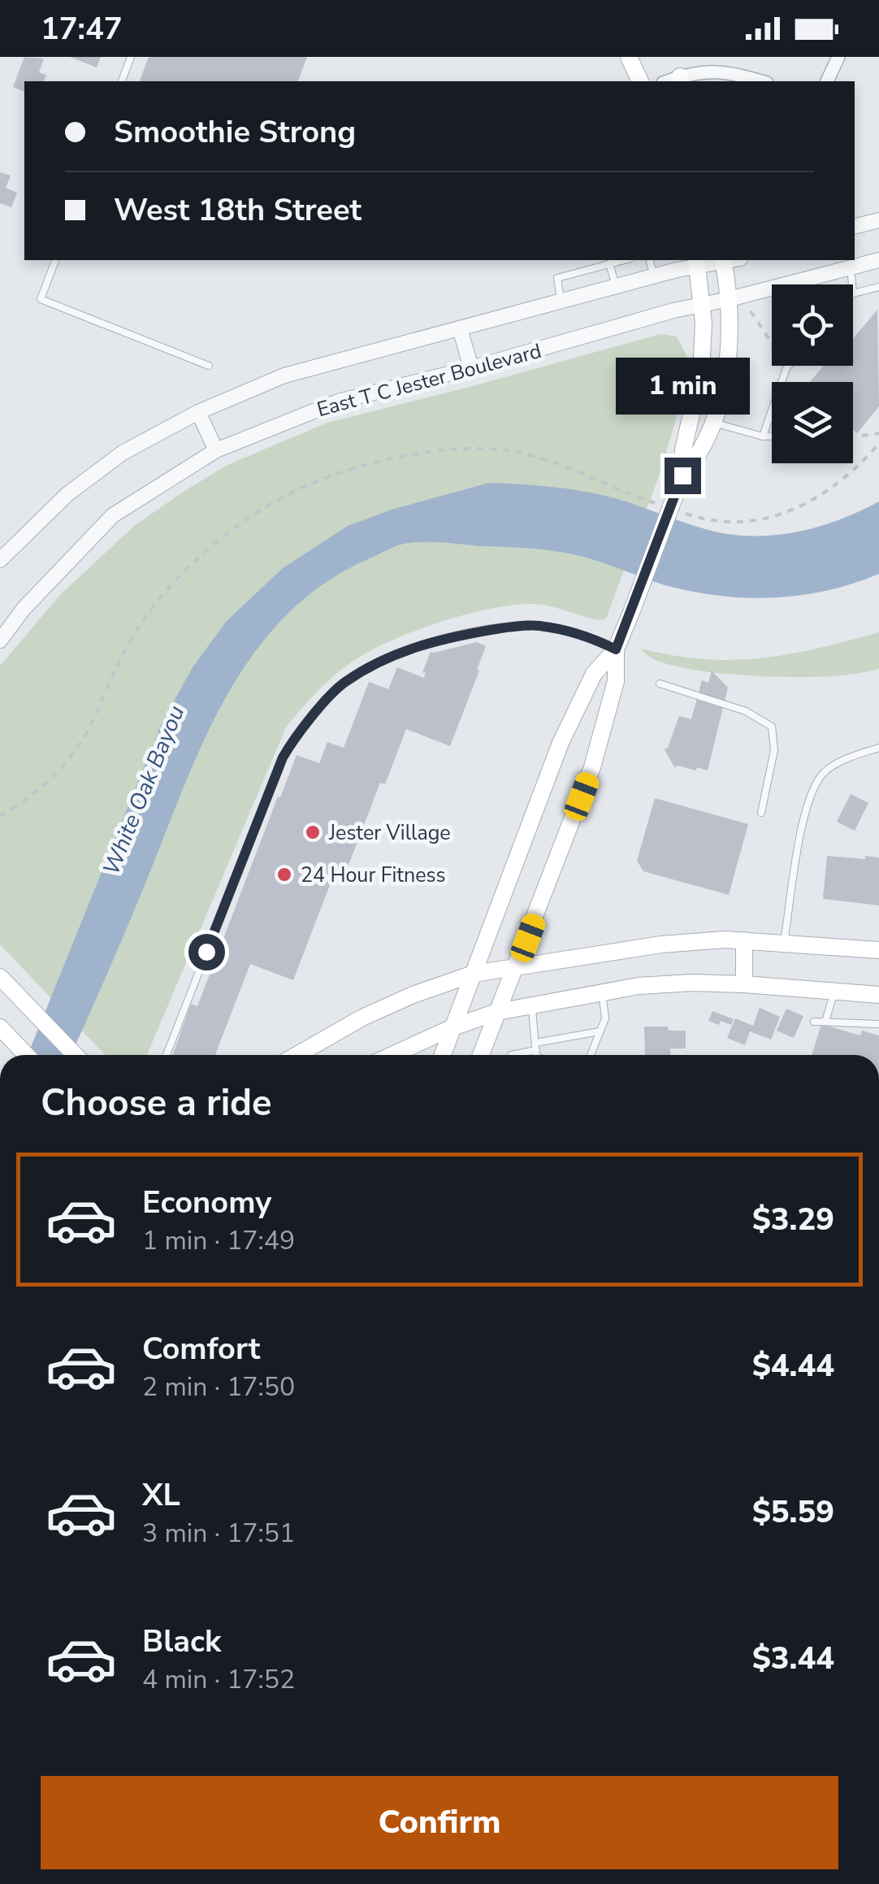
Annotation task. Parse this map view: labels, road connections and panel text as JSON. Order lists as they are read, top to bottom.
{
  "streets": {
    "street": ["East T C Jester Boulevard"]
  },
  "water": ["White Oak Bayou"],
  "places": ["Jester Village", "24 Hour Fitness"],
  "page": {
    "status": "17:47",
    "banner": ["Smoothie Strong", "West 18th Street"],
    "bubble": "1 min",
    "heading": "Choose a ride",
    "list": [
      {
        "name": "Economy",
        "note": "1 min · 17:49",
        "value": "$3.29"
      },
      {
        "name": "Comfort",
        "note": "2 min · 17:50",
        "value": "$4.44"
      },
      {
        "name": "XL",
        "note": "3 min · 17:51",
        "value": "$5.59"
      },
      {
        "name": "Black",
        "note": "4 min · 17:52",
        "value": "$3.44"
      }
    ],
    "buttons": "Confirm"
  }
}
